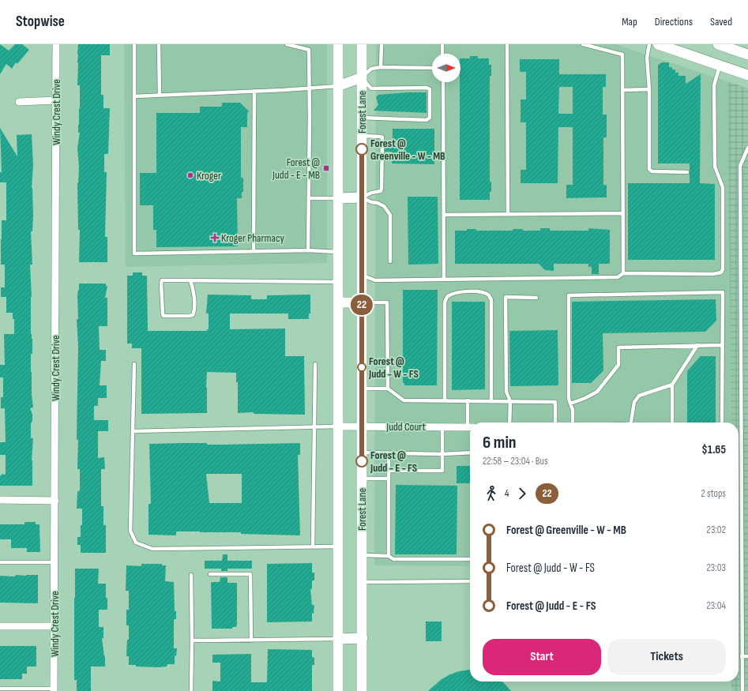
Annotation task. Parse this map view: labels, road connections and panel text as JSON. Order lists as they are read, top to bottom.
{
  "streets": {
    "main road": ["Forest Lane"],
    "street": ["Windy Crest Drive", "Judd Court"]
  },
  "crossings": [
    ["Forest Lane", "Judd Court"]
  ],
  "places": {
    "other": [
      "Forest @ Greenville - W - MB",
      "Kroger",
      "Forest @ Judd - W - FS",
      "Forest @ Judd - E - FS"
    ],
    "transit": ["Forest @ Judd - E - MB"],
    "health": ["Kroger Pharmacy"]
  },
  "lines": ["bus line 22"],
  "north": "right",
  "page": {
    "header": "Stopwise",
    "nav": ["Map", "Directions", "Saved"],
    "on_map": "22",
    "heading": ["6 min", "22:58 – 23:04 · Bus", "$1.65"],
    "legs": ["4", "22", "2 stops"],
    "list": [
      {
        "name": "Forest @ Greenville - W - MB",
        "value": "23:02"
      },
      {
        "name": "Forest @ Judd - W - FS",
        "value": "23:03"
      },
      {
        "name": "Forest @ Judd - E - FS",
        "value": "23:04"
      }
    ],
    "buttons": ["Start", "Tickets"]
  }
}
